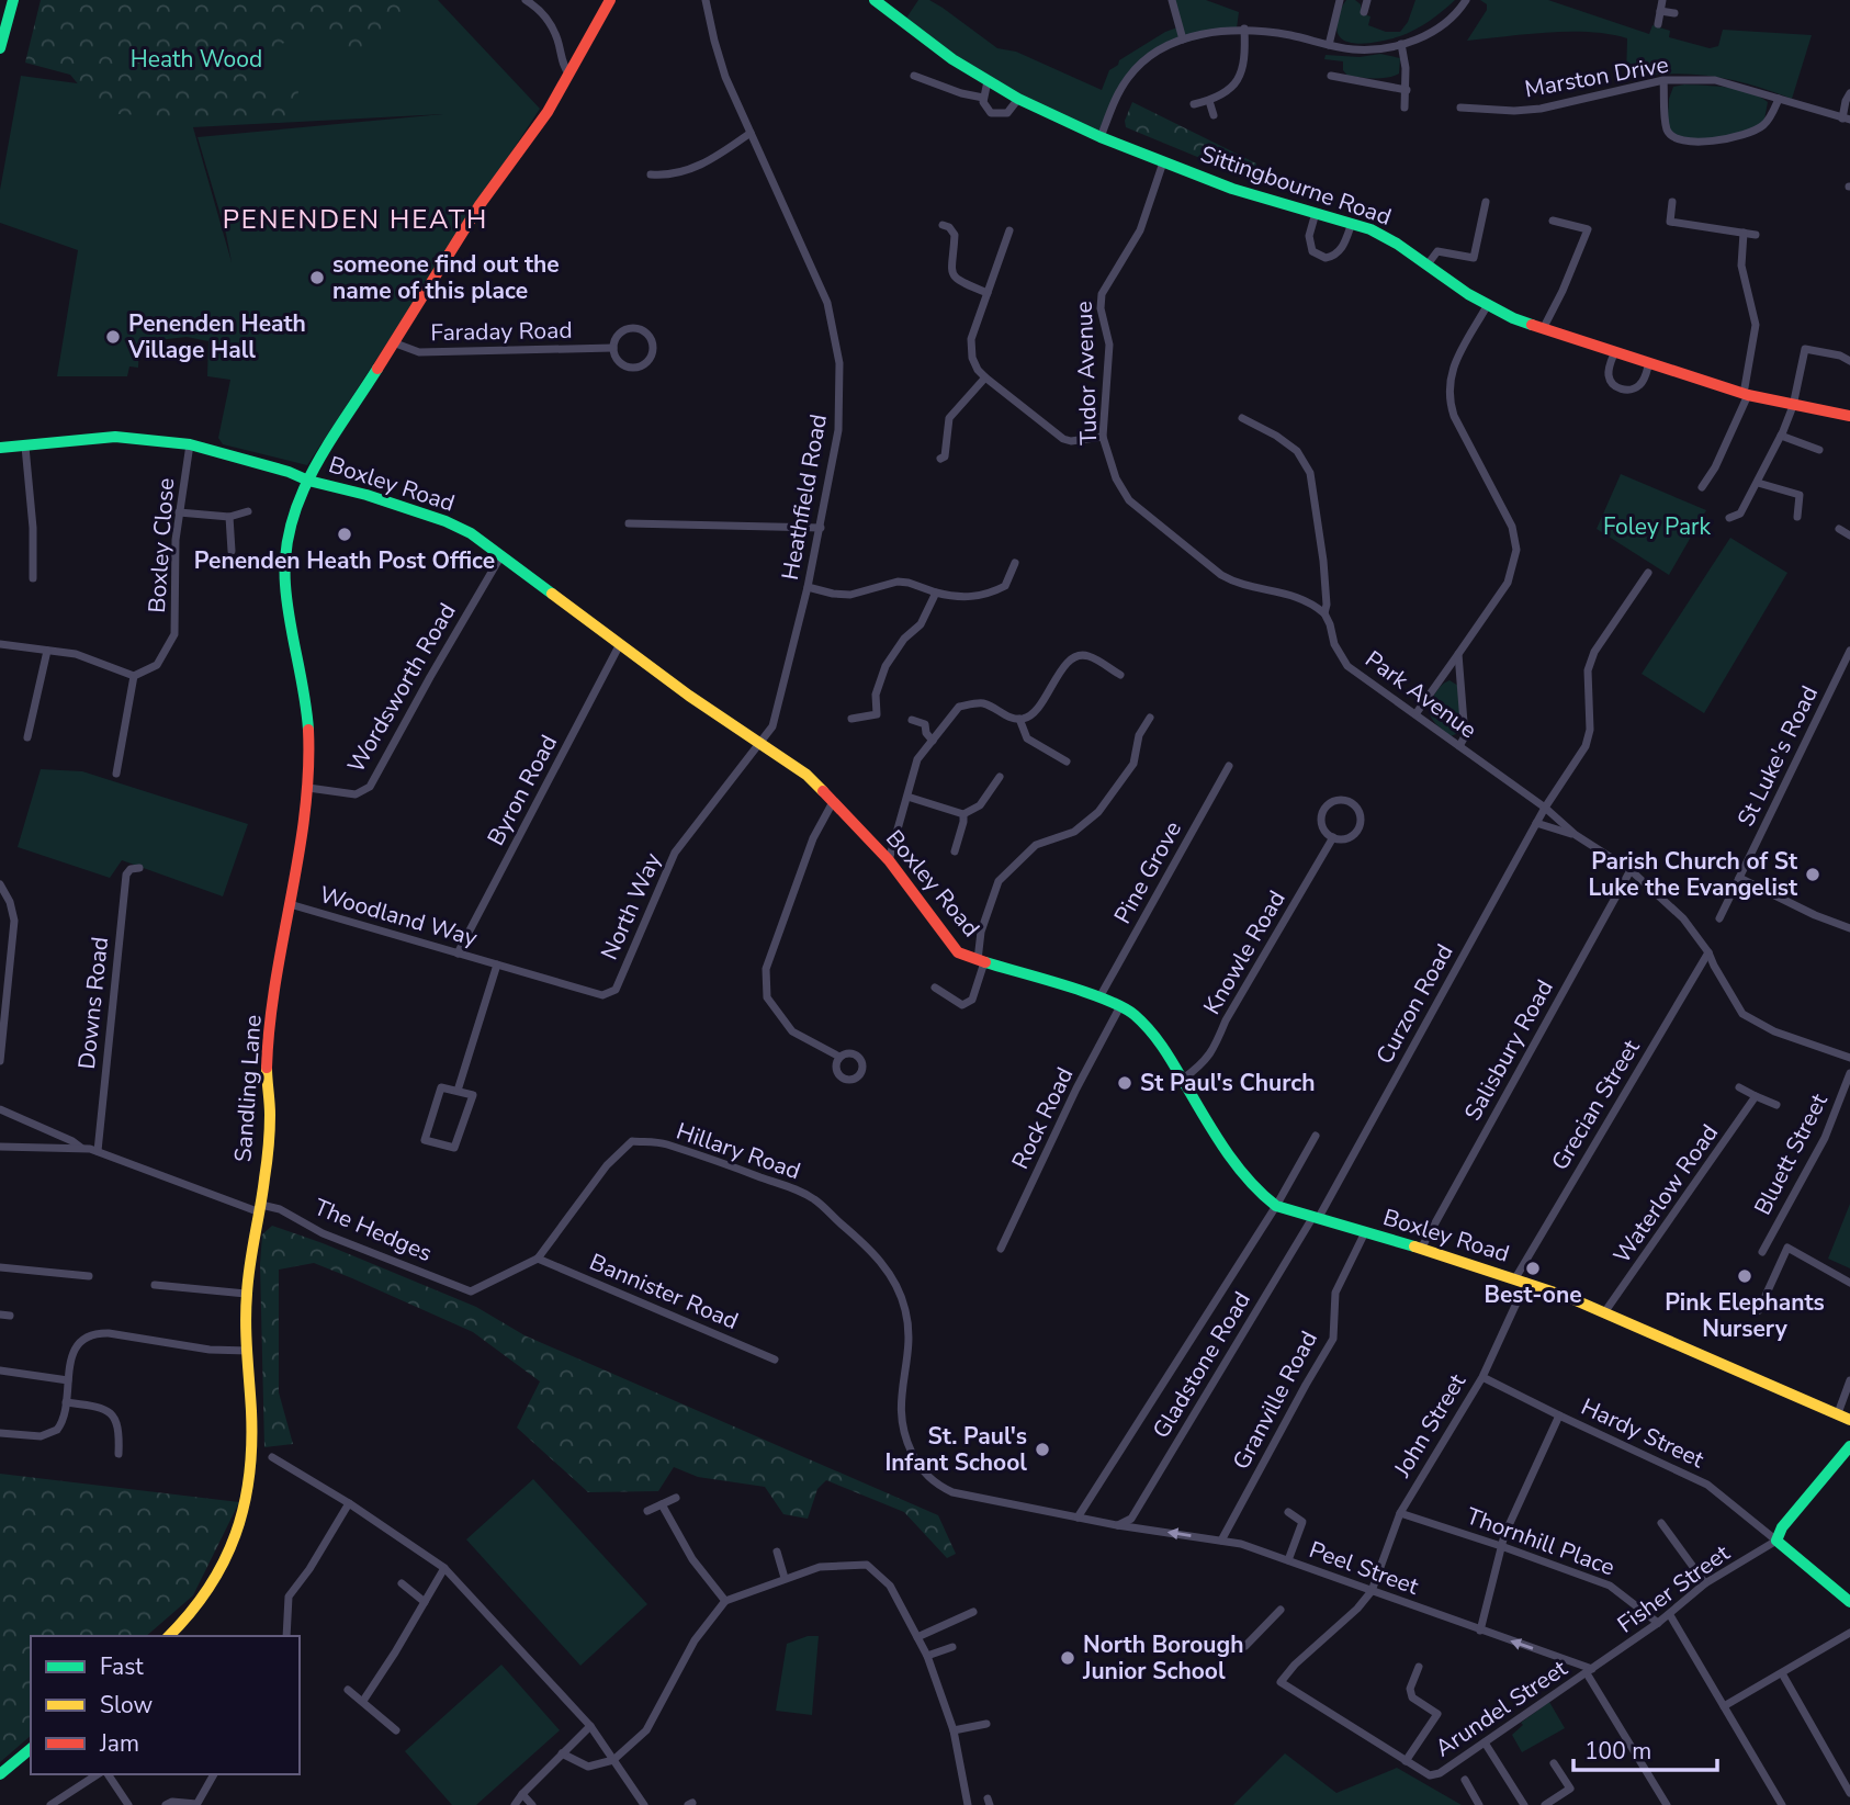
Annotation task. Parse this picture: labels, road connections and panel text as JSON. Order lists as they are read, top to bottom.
{
  "streets": {
    "main road": ["Sittingbourne Road", "Boxley Road", "Sandling Lane"],
    "street": [
      "Marston Drive",
      "Faraday Road",
      "Tudor Avenue",
      "Heathfield Road",
      "Boxley Close",
      "Wordsworth Road",
      "Park Avenue",
      "St Luke's Road",
      "Byron Road",
      "Pine Grove",
      "North Way",
      "Woodland Way",
      "Knowle Road",
      "Downs Road",
      "Curzon Road",
      "Salisbury Road",
      "Grecian Street",
      "Rock Road",
      "Hillary Road",
      "Bluett Street",
      "Waterlow Road",
      "The Hedges",
      "Bannister Road",
      "Gladstone Road",
      "Granville Road",
      "John Street",
      "Hardy Street",
      "Thornhill Place",
      "Peel Street",
      "Fisher Street",
      "Arundel Street"
    ]
  },
  "crossings": [
    ["Sittingbourne Road", "Tudor Avenue"],
    ["Faraday Road", "Sandling Lane"],
    ["Tudor Avenue", "Park Avenue"],
    ["Boxley Road", "Heathfield Road"],
    ["Boxley Road", "Boxley Close"],
    ["Boxley Road", "Wordsworth Road"],
    ["Boxley Road", "Byron Road"],
    ["Boxley Road", "Pine Grove"],
    ["Boxley Road", "North Way"],
    ["Boxley Road", "Knowle Road"],
    ["Boxley Road", "Curzon Road"],
    ["Boxley Road", "Salisbury Road"],
    ["Boxley Road", "Sandling Lane"],
    ["Boxley Road", "Grecian Street"],
    ["Boxley Road", "Rock Road"],
    ["Boxley Road", "Waterlow Road"],
    ["Boxley Road", "Gladstone Road"],
    ["Boxley Road", "Granville Road"],
    ["Boxley Road", "John Street"],
    ["Heathfield Road", "North Way"],
    ["Wordsworth Road", "Sandling Lane"],
    ["Park Avenue", "Curzon Road"],
    ["Park Avenue", "Salisbury Road"],
    ["Park Avenue", "Grecian Street"],
    ["Byron Road", "Woodland Way"],
    ["North Way", "Woodland Way"],
    ["Woodland Way", "Sandling Lane"],
    ["Downs Road", "The Hedges"],
    ["Curzon Road", "Gladstone Road"],
    ["Sandling Lane", "The Hedges"],
    ["Grecian Street", "John Street"],
    ["Hillary Road", "The Hedges"],
    ["Hillary Road", "Bannister Road"],
    ["Hillary Road", "Gladstone Road"],
    ["Hillary Road", "Peel Street"],
    ["Gladstone Road", "Peel Street"],
    ["Granville Road", "Peel Street"],
    ["John Street", "Hardy Street"],
    ["John Street", "Thornhill Place"],
    ["John Street", "Peel Street"],
    ["Hardy Street", "Fisher Street"],
    ["Thornhill Place", "Fisher Street"],
    ["Peel Street", "Fisher Street"],
    ["Peel Street", "Arundel Street"],
    ["Fisher Street", "Arundel Street"]
  ],
  "one_way": ["Peel Street"],
  "districts": ["PENENDEN HEATH"],
  "parks": ["Heath Wood", "Foley Park"],
  "places": [
    "someone find out the name of this place",
    "Penenden Heath Village Hall",
    "Penenden Heath Post Office",
    "Parish Church of St Luke the Evangelist",
    "St Paul's Church",
    "Best-one",
    "Pink Elephants Nursery",
    "St. Paul's Infant School",
    "North Borough Junior School"
  ],
  "legend": ["Fast", "Slow", "Jam"],
  "scale_bar": "100 m"
}
